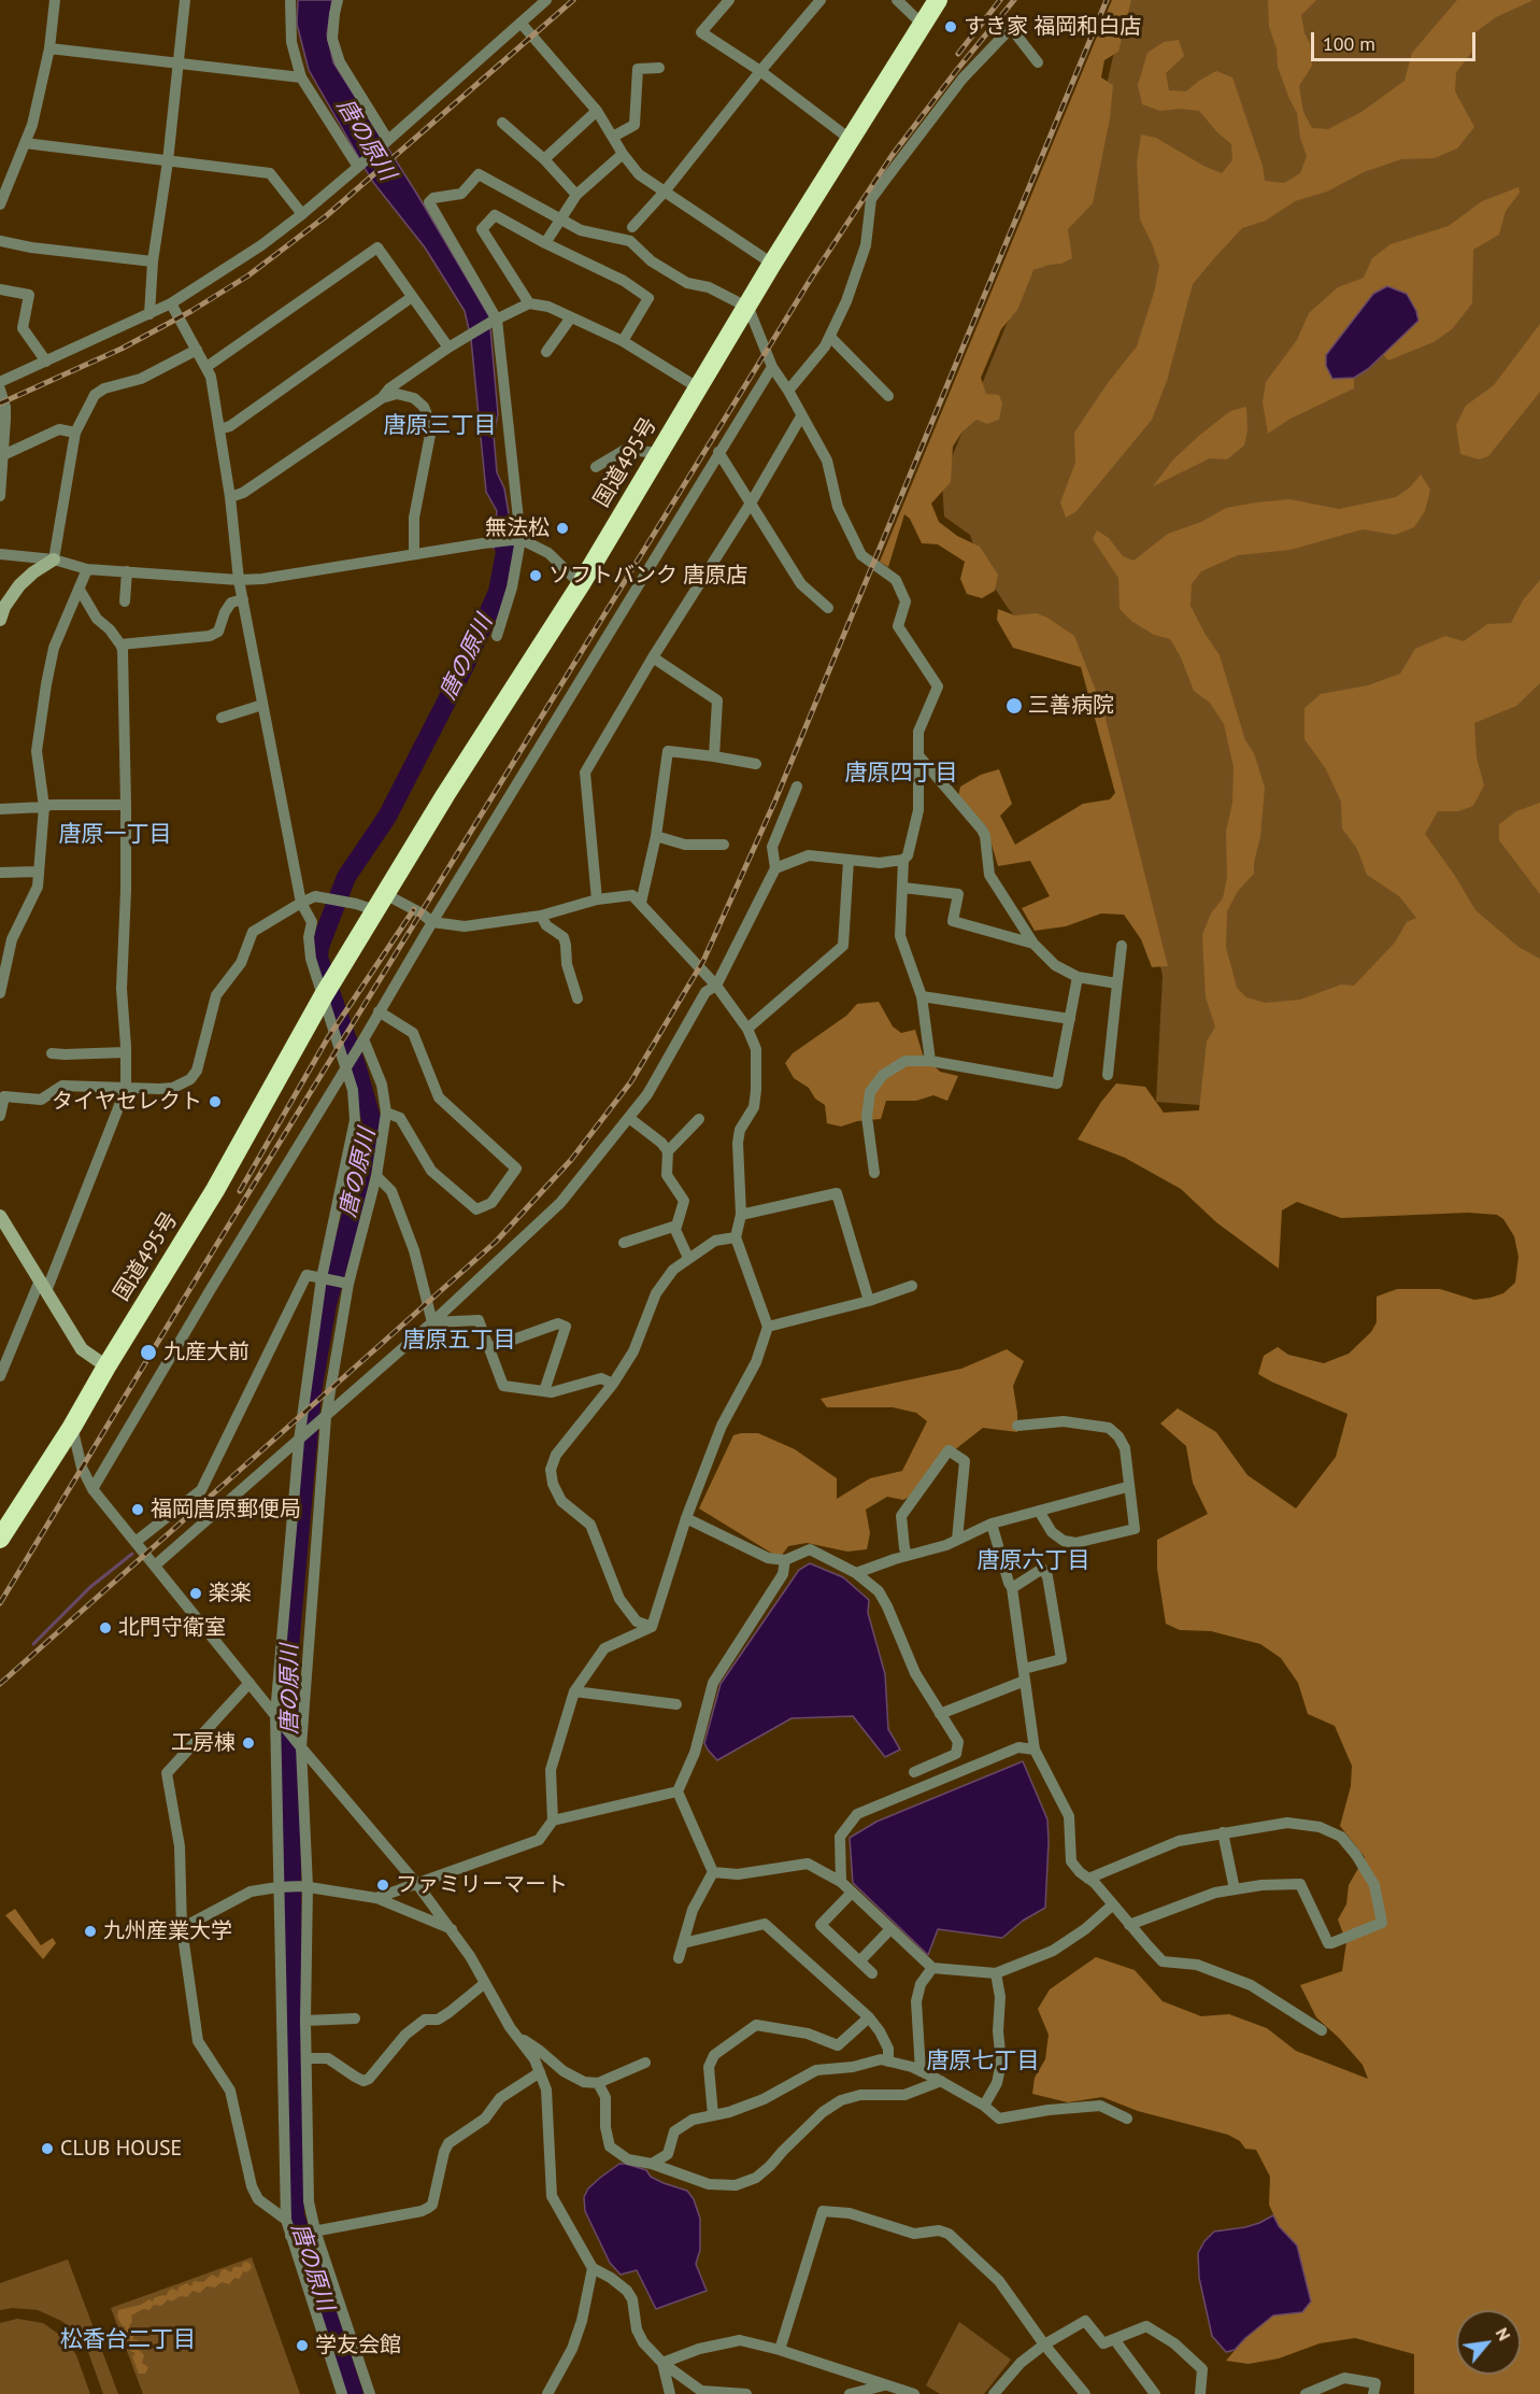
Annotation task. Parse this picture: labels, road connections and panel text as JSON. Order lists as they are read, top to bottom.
{
  "streets": {
    "highway": ["国道495号"]
  },
  "districts": [
    "唐原三丁目",
    "唐原四丁目",
    "唐原一丁目",
    "唐原五丁目",
    "唐原六丁目",
    "唐原七丁目",
    "松香台二丁目"
  ],
  "water": ["唐の原川"],
  "places": [
    "すき家 福岡和白店",
    "無法松",
    "ソフトバンク 唐原店",
    "三善病院",
    "タイヤセレクト",
    "九産大前",
    "福岡唐原郵便局",
    "楽楽",
    "北門守衛室",
    "工房棟",
    "ファミリーマート",
    "九州産業大学",
    "CLUB HOUSE",
    "学友会館"
  ],
  "scale_bar": "100 m",
  "north": "top right"
}
